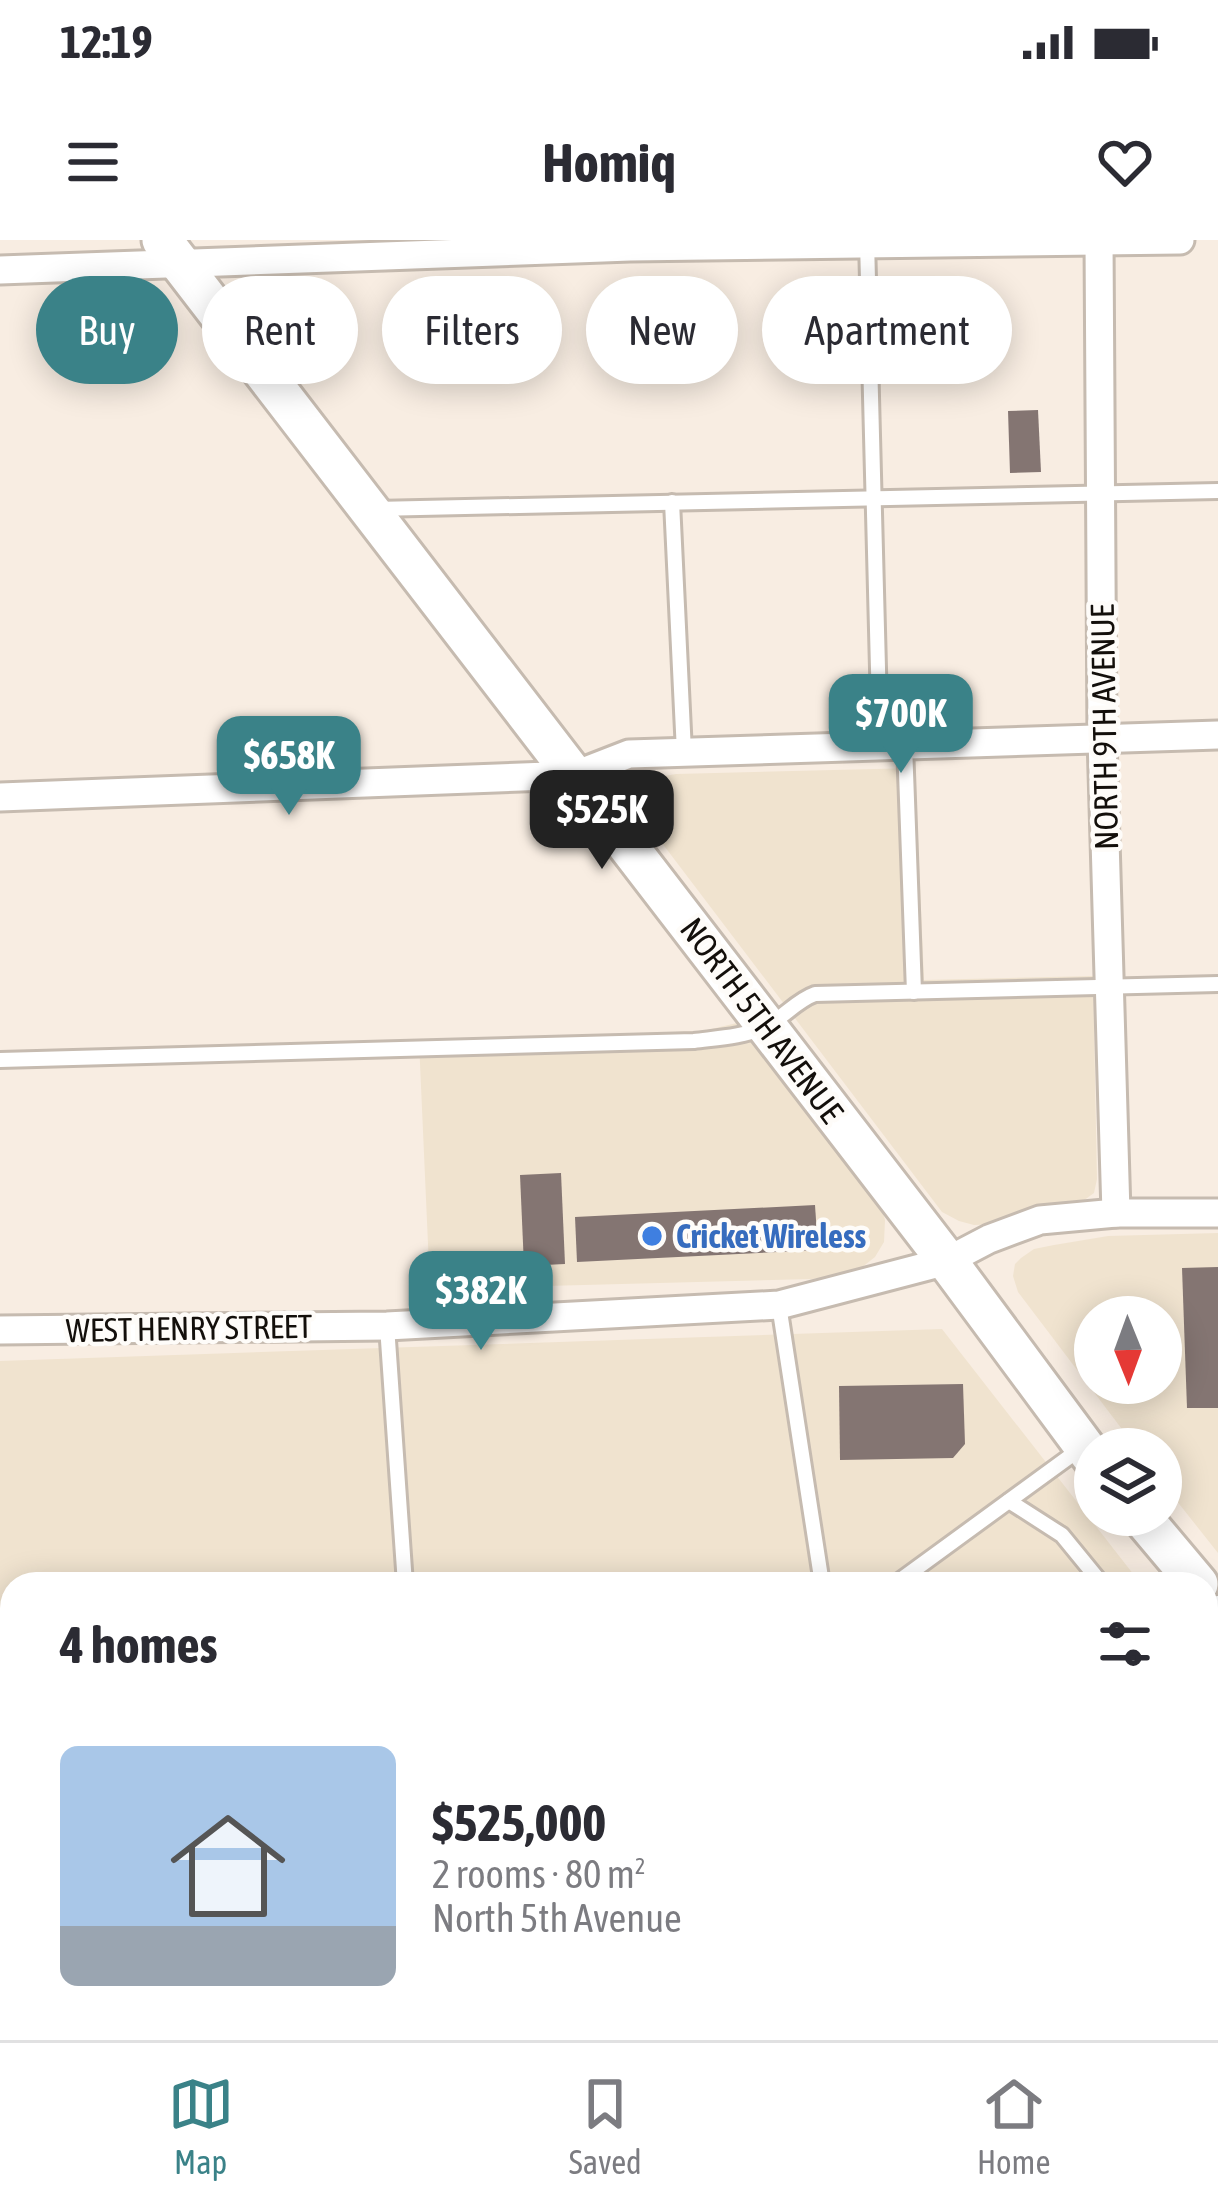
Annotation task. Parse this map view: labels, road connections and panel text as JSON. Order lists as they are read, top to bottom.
{
  "streets": {
    "street": ["NORTH 9TH AVENUE", "NORTH 5TH AVENUE", "WEST HENRY STREET"]
  },
  "crossings": [
    ["NORTH 9TH AVENUE", "WEST HENRY STREET"],
    ["NORTH 5TH AVENUE", "WEST HENRY STREET"]
  ],
  "places": ["Cricket Wireless"],
  "north": "bottom",
  "page": {
    "status": "12:19",
    "header": "Homiq",
    "chip": [
      "Buy",
      "Rent",
      "Filters",
      "New",
      "Apartment"
    ],
    "price": [
      "$700K",
      "$658K",
      "$525K",
      "$382K"
    ],
    "heading": "4 homes",
    "list": [
      {
        "name": "$525,000",
        "note": "2 rooms · 80 m² · North 5th Avenue"
      }
    ],
    "tabs": ["Map", "Saved", "Home"]
  }
}
